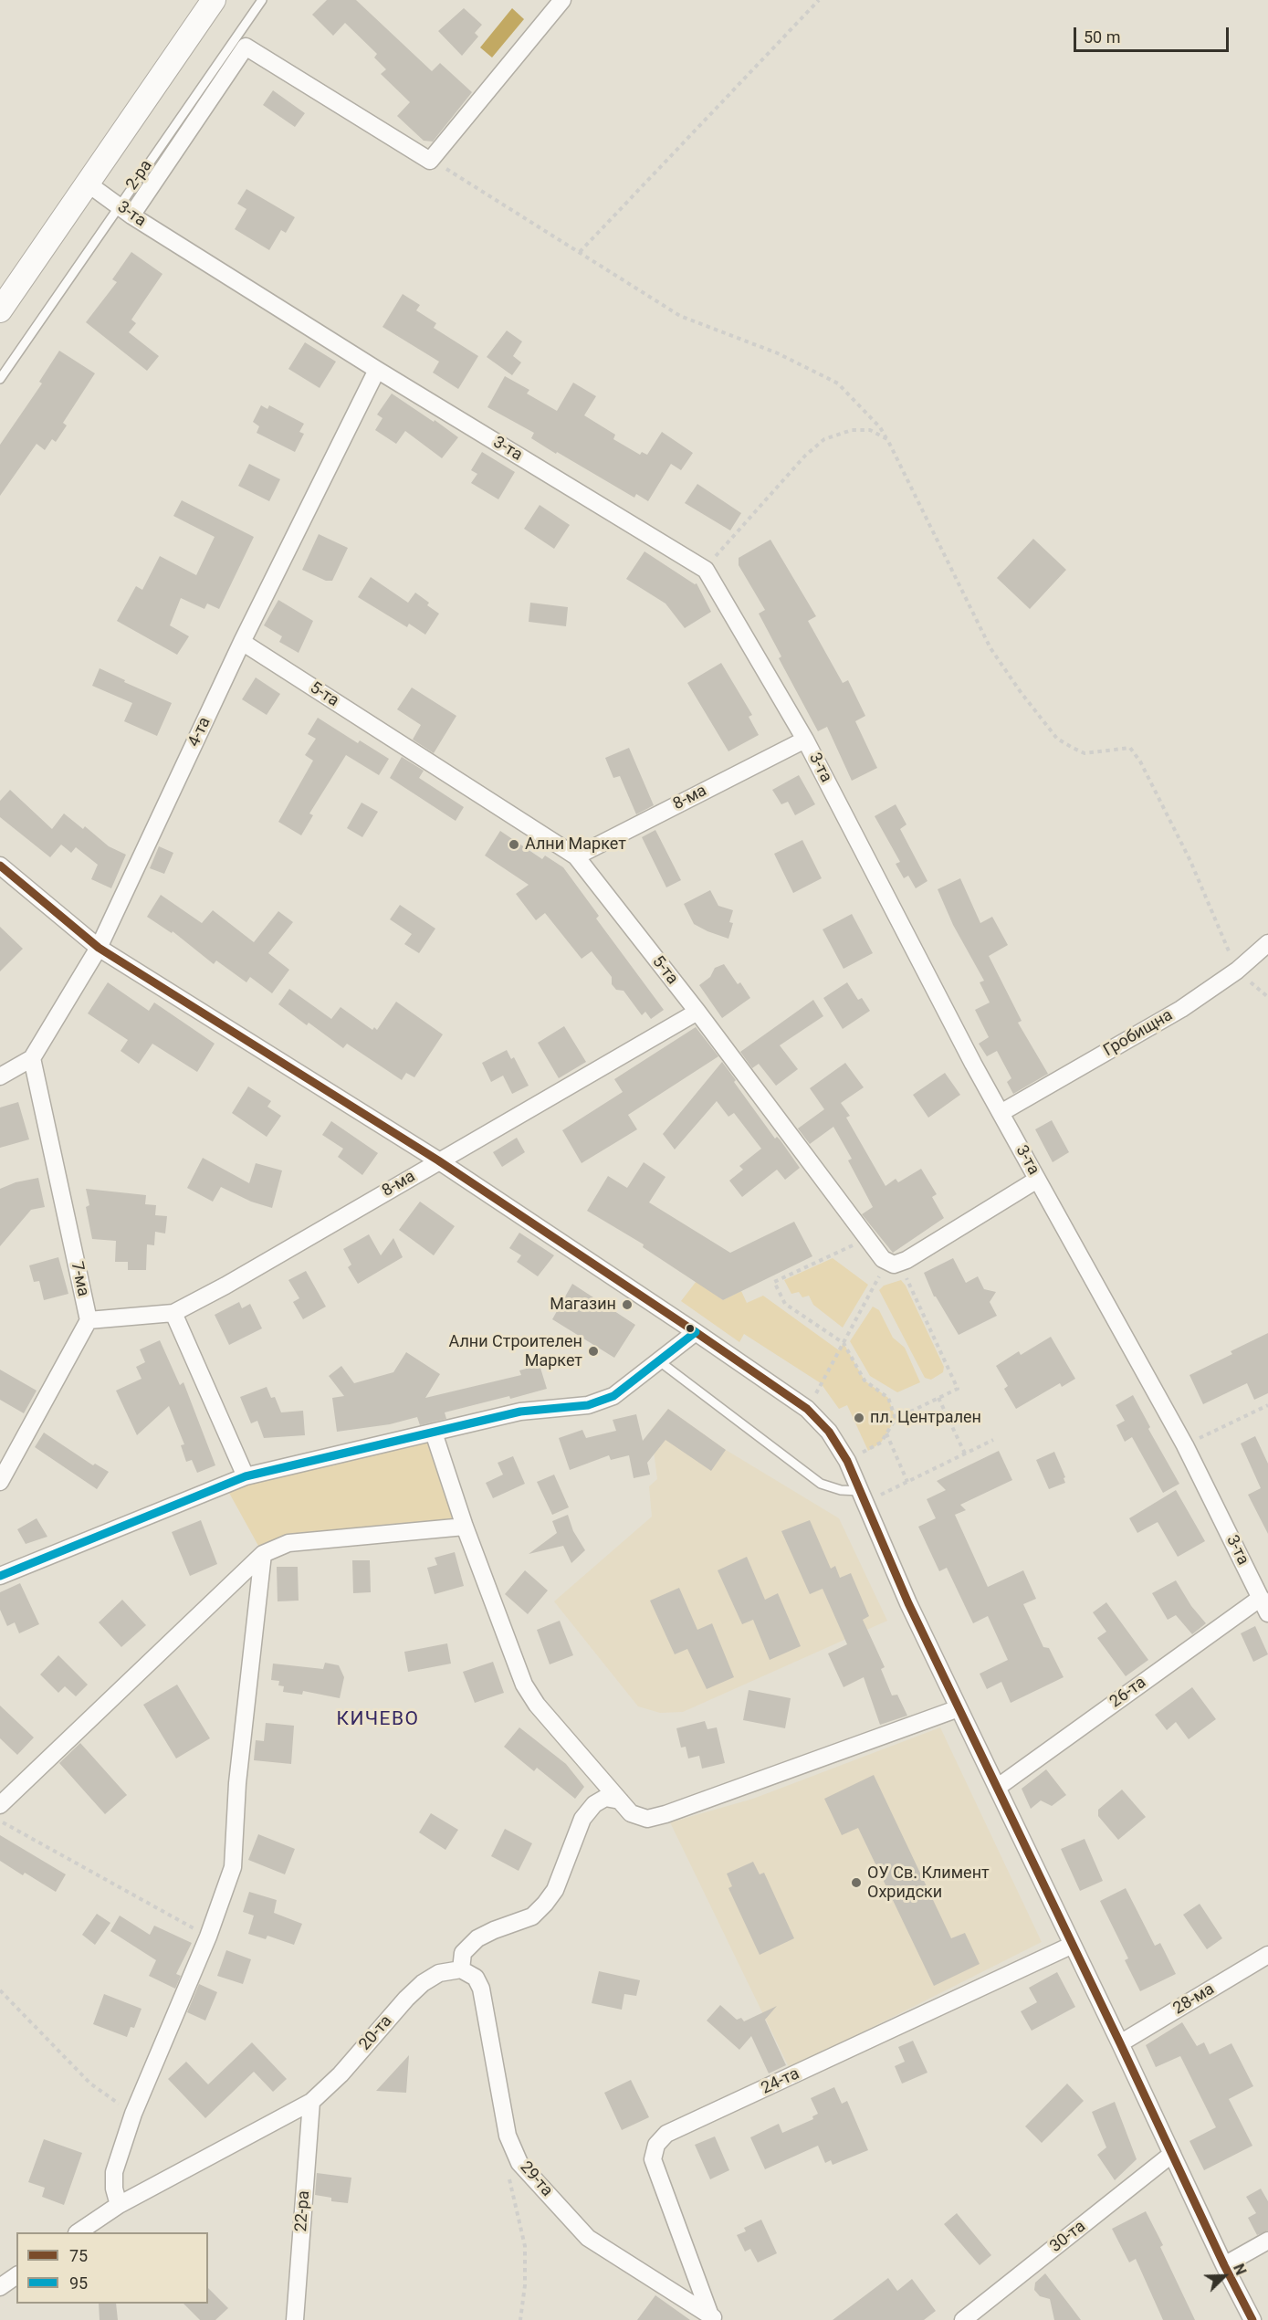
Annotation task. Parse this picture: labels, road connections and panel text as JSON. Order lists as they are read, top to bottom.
{
  "streets": {
    "street": [
      "3-та",
      "5-та",
      "4-та",
      "8-ма",
      "Гробищна",
      "7-ма",
      "26-та",
      "28-ма",
      "20-та",
      "24-та",
      "29-та",
      "22-ра",
      "30-та"
    ],
    "lane": ["2-ра"]
  },
  "crossings": [
    ["2-ра", "3-та"],
    ["3-та", "4-та"],
    ["3-та", "8-ма"],
    ["3-та", "Гробищна"],
    ["3-та", "26-та"],
    ["5-та", "4-та"],
    ["5-та", "8-ма"],
    ["4-та", "7-ма"],
    ["8-ма", "7-ма"],
    ["20-та", "29-та"],
    ["20-та", "22-ра"],
    ["24-та", "29-та"]
  ],
  "districts": ["КИЧЕВО"],
  "places": [
    "Ални Маркет",
    "Магазин",
    "Ални Строителен Маркет",
    "пл. Централен",
    "ОУ Св. Климент Охридски"
  ],
  "lines": ["transit line 75", "transit line 95"],
  "legend": ["75", "95"],
  "scale_bar": "50 m",
  "north": "top right"
}
